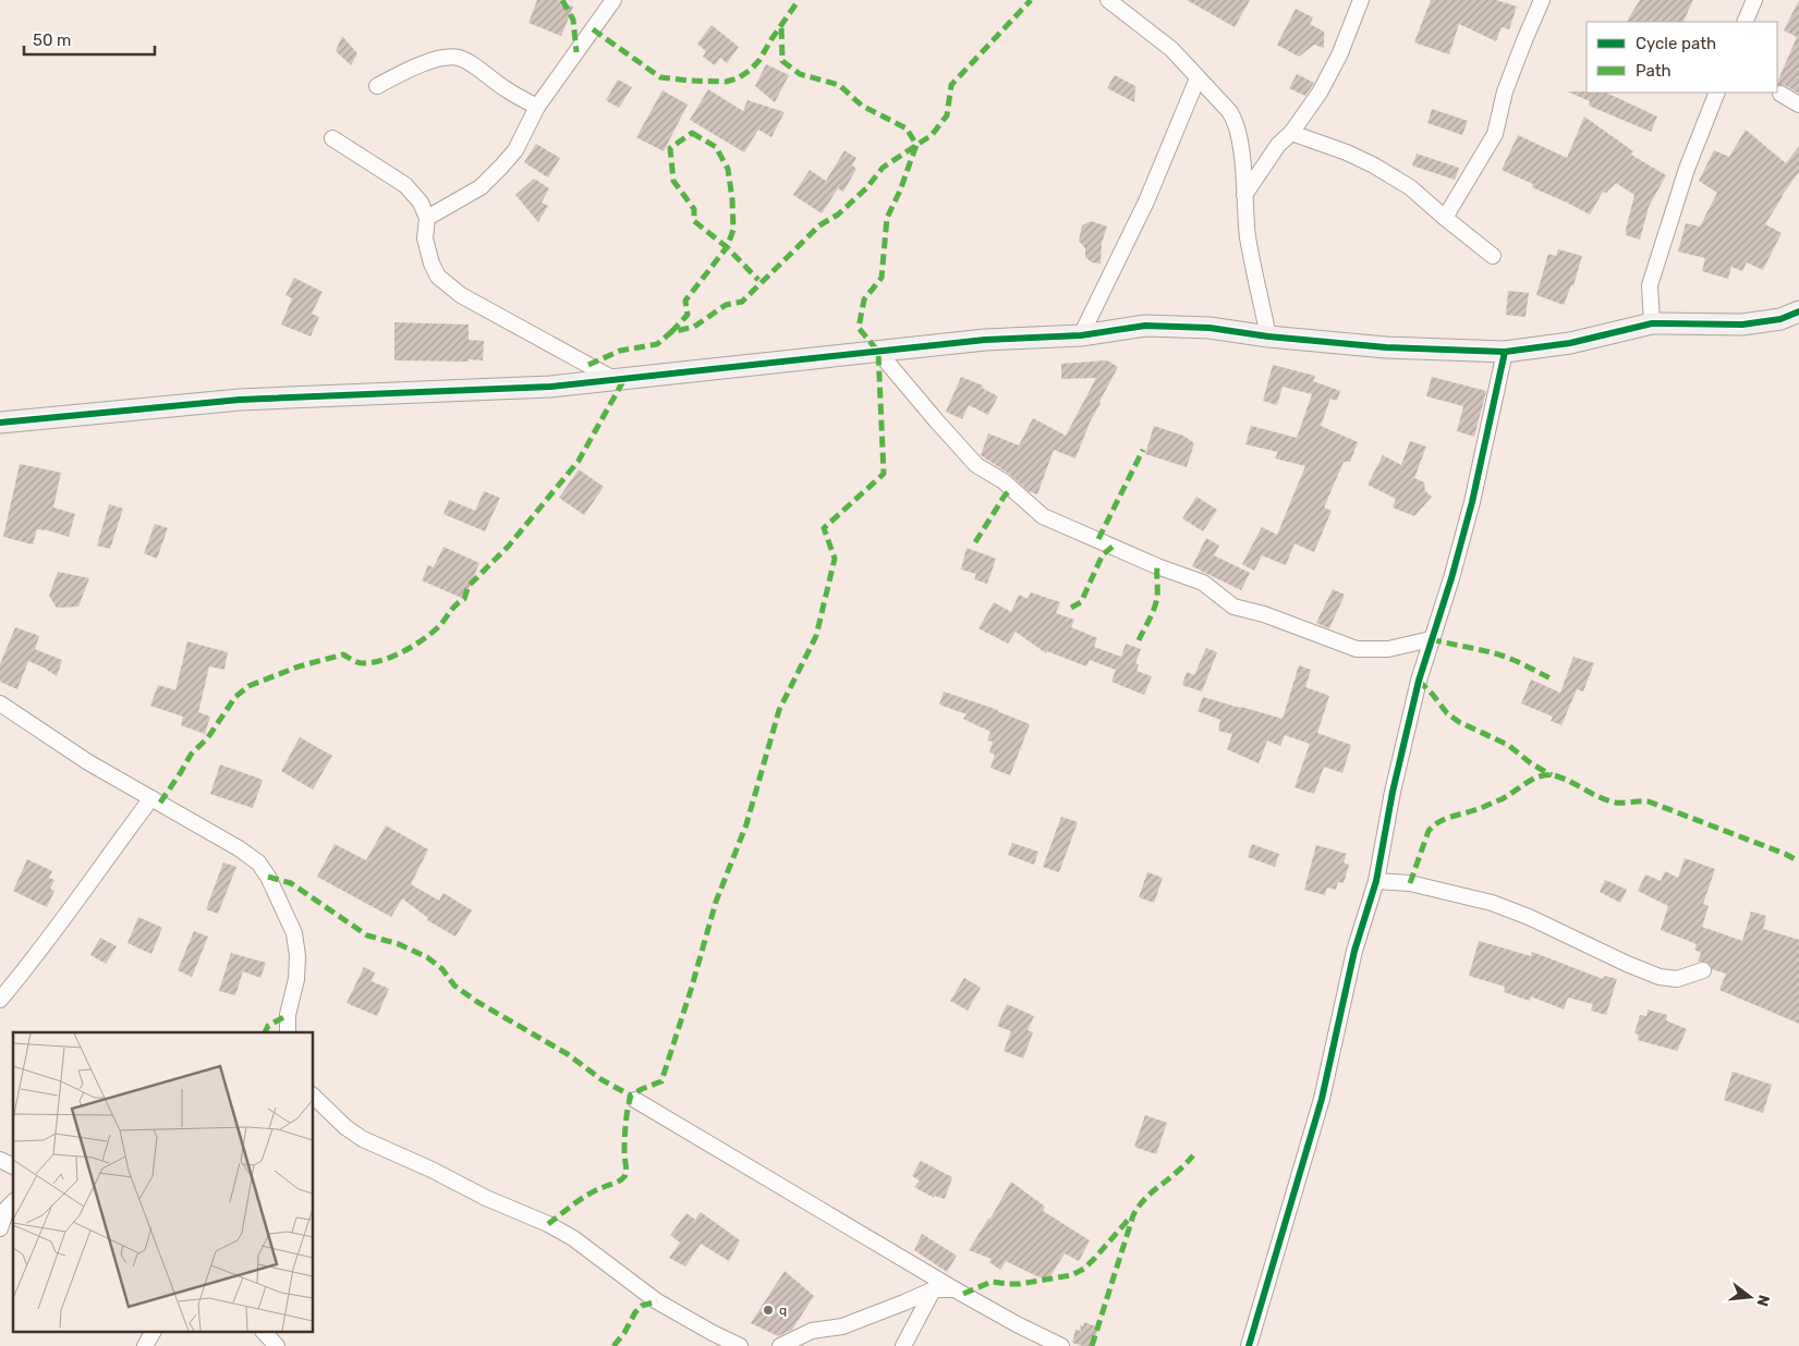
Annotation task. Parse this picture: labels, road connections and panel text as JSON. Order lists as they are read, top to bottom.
{
  "places": ["q"],
  "legend": ["Cycle path", "Path"],
  "scale_bar": "50 m",
  "north": "right"
}
